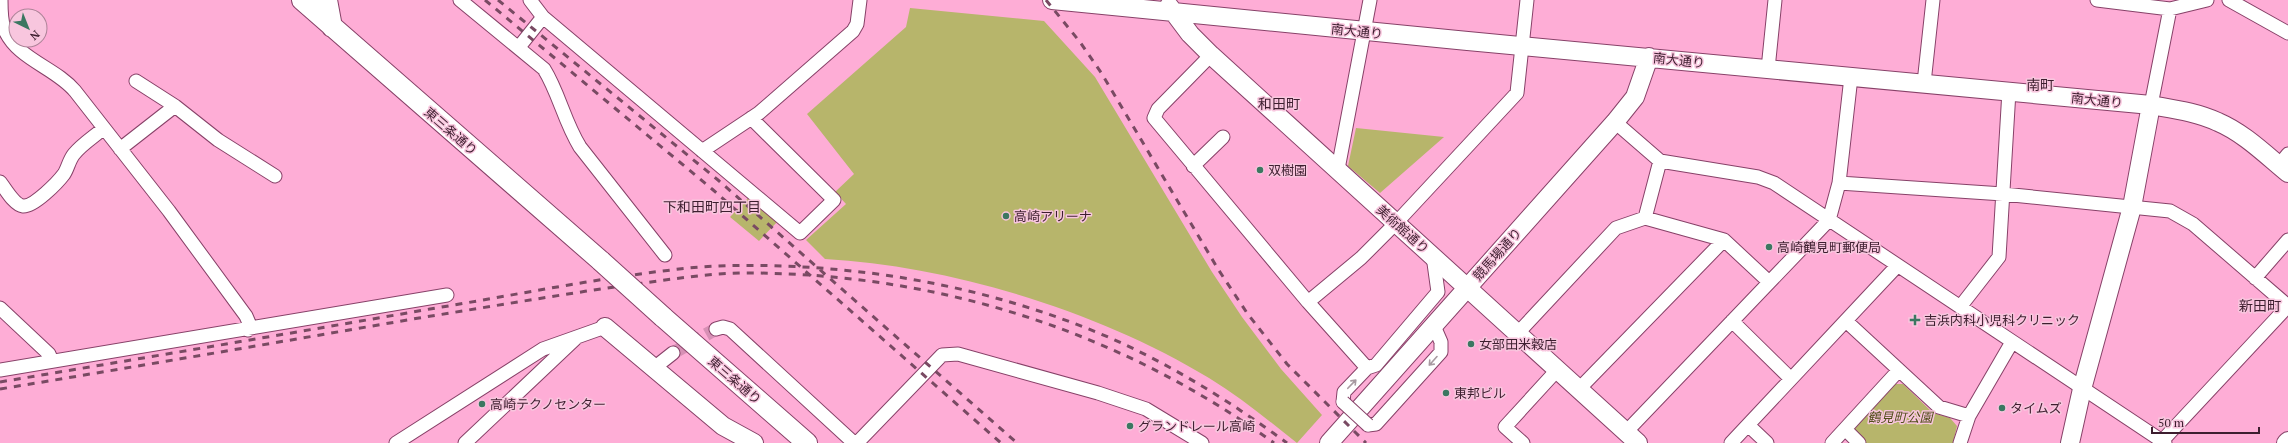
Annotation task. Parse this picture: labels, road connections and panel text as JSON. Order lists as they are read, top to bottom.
{
  "streets": {
    "main road": ["東三条通り"],
    "street": ["南大通り", "美術館通り", "競馬場通り"]
  },
  "crossings": [
    ["南大通り", "美術館通り"],
    ["南大通り", "競馬場通り"],
    ["美術館通り", "競馬場通り"]
  ],
  "districts": [
    "南町",
    "和田町",
    "下和田町四丁目",
    "新田町"
  ],
  "parks": ["鶴見町公園"],
  "places": {
    "other": [
      "双樹園",
      "高崎アリーナ",
      "高崎鶴見町郵便局",
      "女部田米穀店",
      "東邦ビル",
      "高崎テクノセンター",
      "タイムズ",
      "グランドレール高崎"
    ],
    "health": ["吉浜内科小児科クリニック"]
  },
  "scale_bar": "50 m",
  "north": "bottom right"
}
